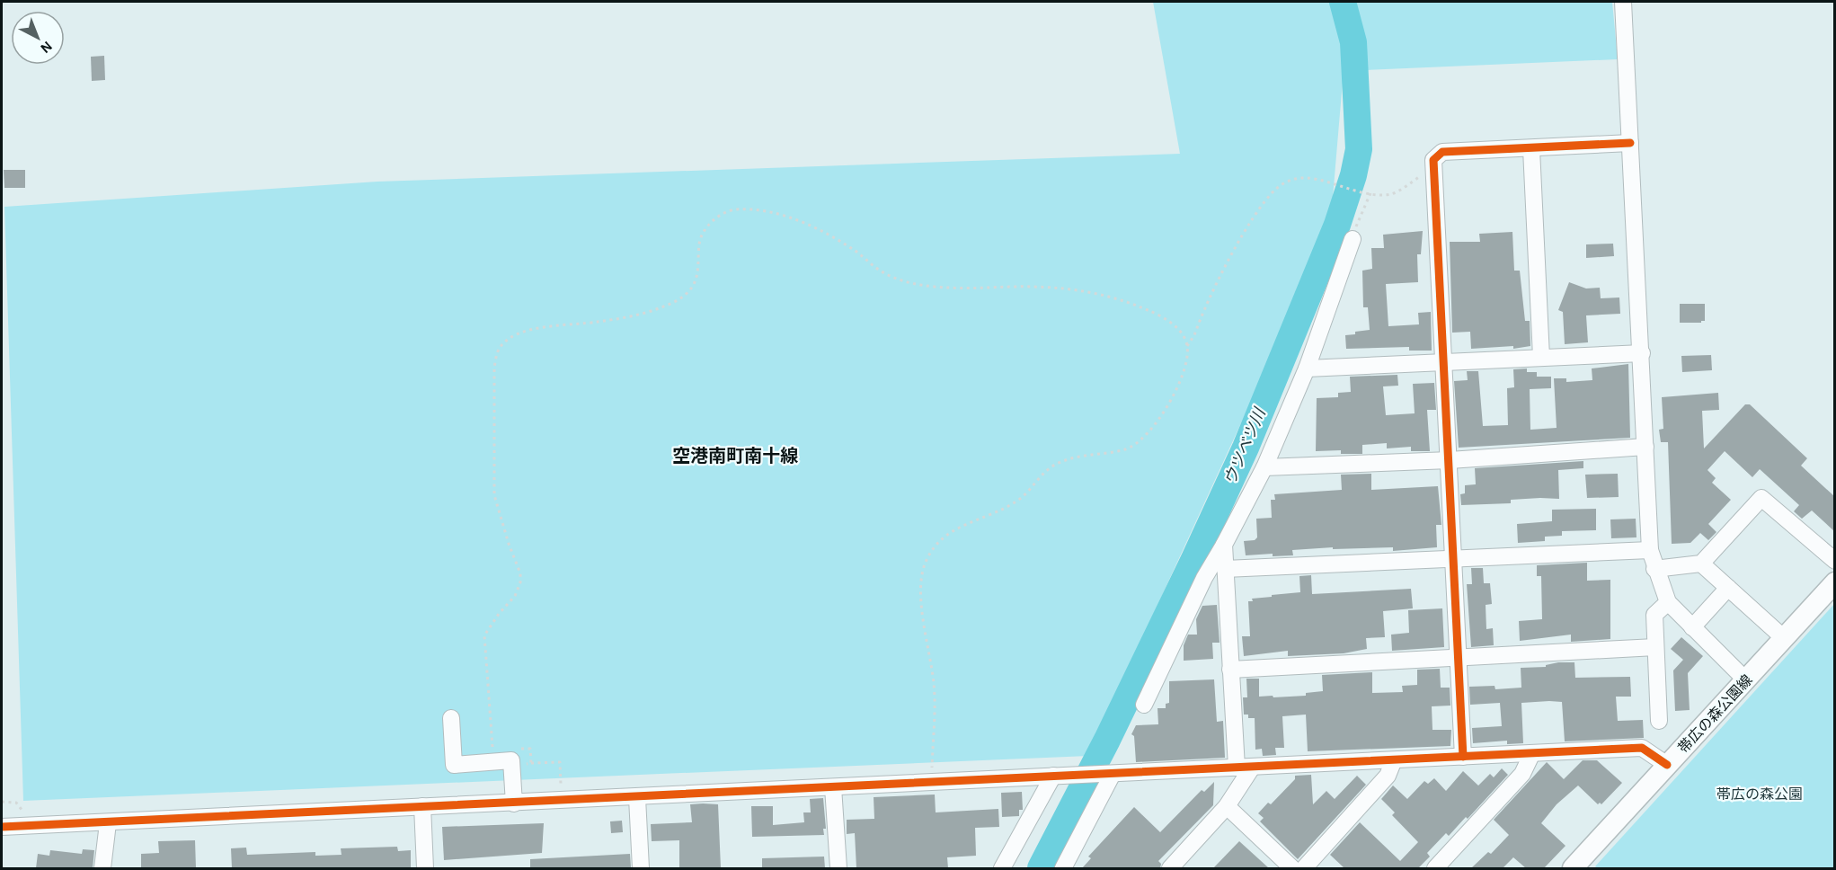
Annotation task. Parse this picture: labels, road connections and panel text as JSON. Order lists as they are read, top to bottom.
{
  "streets": {
    "main road": ["帯広の森公園線"]
  },
  "districts": ["空港南町南十線"],
  "water": ["ウツベツ川"],
  "parks": ["帯広の森公園"],
  "north": "bottom right"
}
